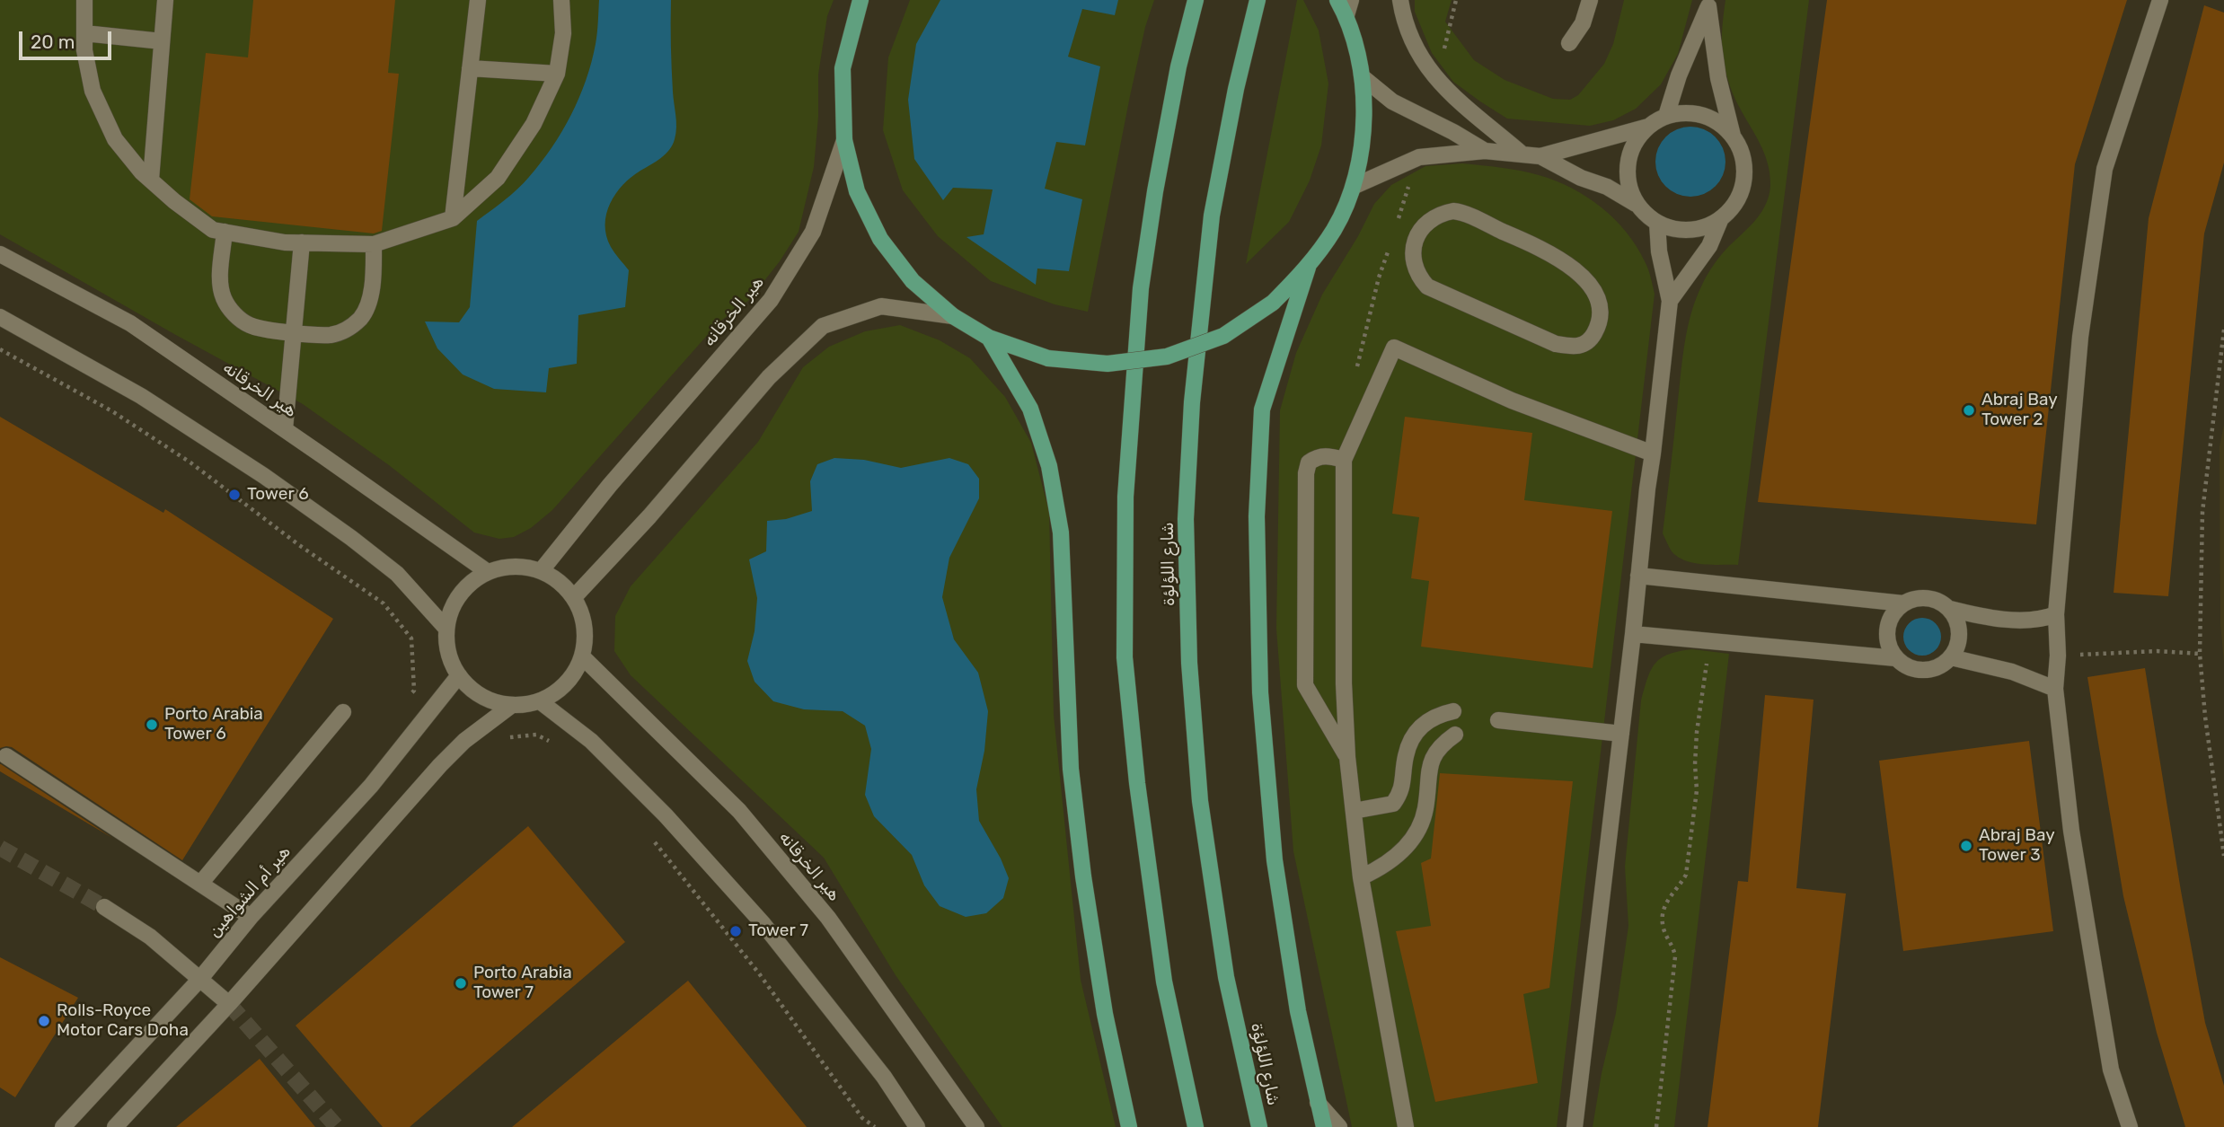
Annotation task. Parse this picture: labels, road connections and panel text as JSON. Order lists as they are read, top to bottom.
{
  "streets": {
    "main road": ["شارع اللؤلؤة"],
    "street": ["هير الخرقانه", "هير أم الشواهين"]
  },
  "crossings": [
    ["هير الخرقانه", "هير أم الشواهين"]
  ],
  "places": [
    "Abraj Bay Tower 2",
    "Tower 6",
    "Porto Arabia Tower 6",
    "Abraj Bay Tower 3",
    "Tower 7",
    "Porto Arabia Tower 7",
    "Rolls-Royce Motor Cars Doha"
  ],
  "scale_bar": "20 m"
}
